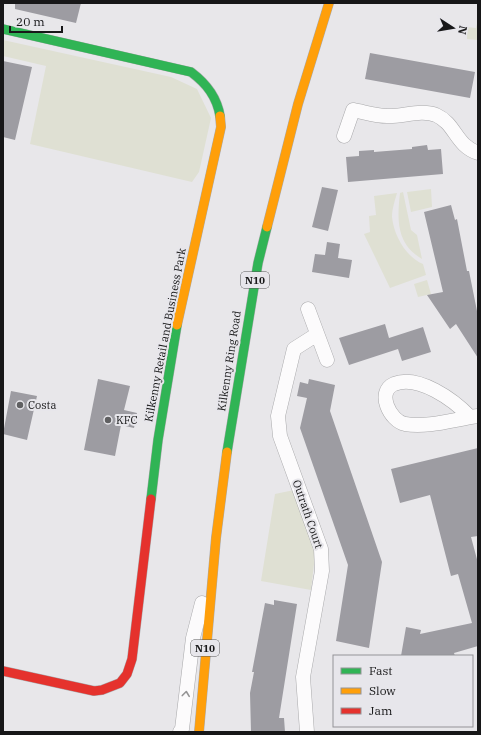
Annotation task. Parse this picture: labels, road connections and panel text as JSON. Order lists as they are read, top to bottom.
{
  "streets": {
    "main road": ["N10", "Kilkenny Retail and Business Park", "Kilkenny Ring Road"],
    "street": ["Outrath Court"]
  },
  "places": ["Costa", "KFC"],
  "legend": ["Fast", "Slow", "Jam"],
  "scale_bar": "20 m",
  "north": "right"
}
